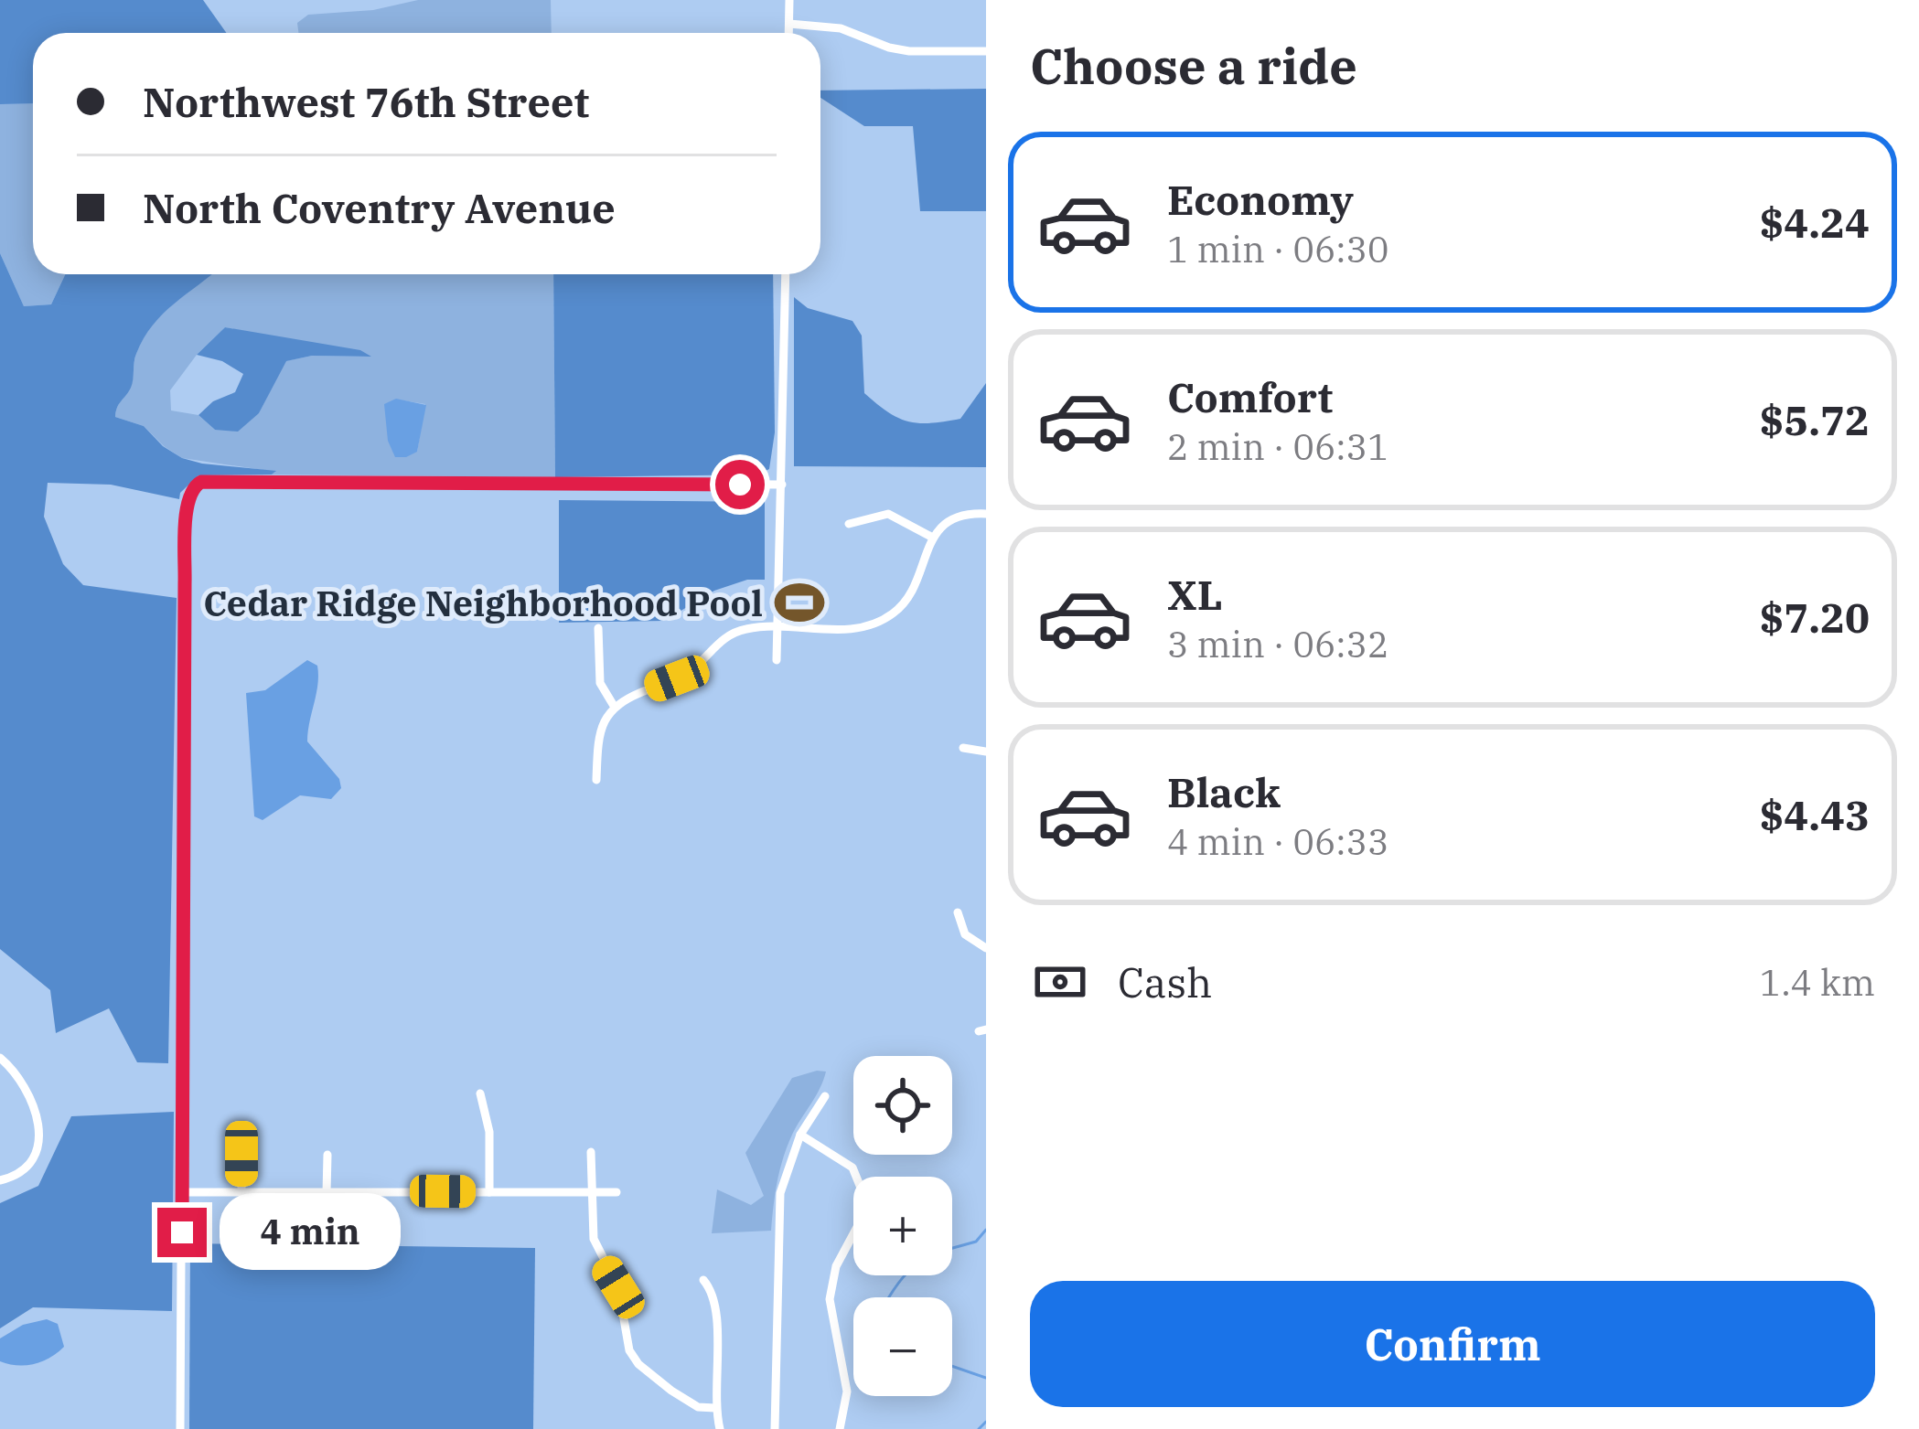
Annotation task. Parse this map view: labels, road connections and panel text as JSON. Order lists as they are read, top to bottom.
{
  "places": {
    "sports": ["Cedar Ridge Neighborhood Pool"]
  },
  "page": {
    "heading": "Choose a ride",
    "banner": ["Northwest 76th Street", "North Coventry Avenue"],
    "list": [
      {
        "name": "Economy",
        "note": "1 min · 06:30",
        "value": "$4.24"
      },
      {
        "name": "Comfort",
        "note": "2 min · 06:31",
        "value": "$5.72"
      },
      {
        "name": "XL",
        "note": "3 min · 06:32",
        "value": "$7.20"
      },
      {
        "name": "Black",
        "note": "4 min · 06:33",
        "value": "$4.43"
      }
    ],
    "pay": ["Cash", "1.4 km"],
    "map_buttons": ["+", "−"],
    "bubble": "4 min",
    "buttons": "Confirm"
  }
}
